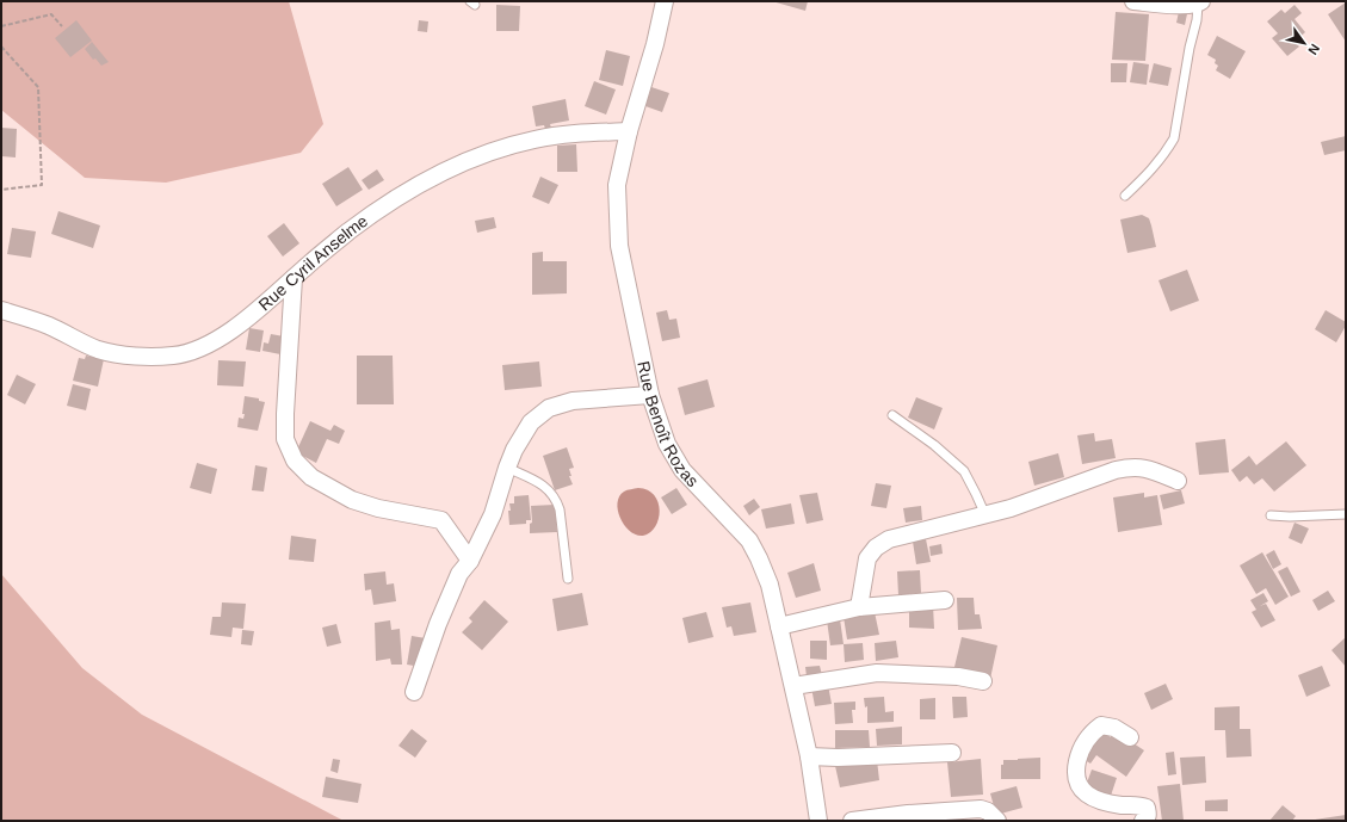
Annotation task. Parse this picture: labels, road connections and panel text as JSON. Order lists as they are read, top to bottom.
{
  "streets": {
    "street": ["Rue Cyril Anselme", "Rue Benoît Rozas"]
  },
  "crossings": [
    ["Rue Cyril Anselme", "Rue Benoît Rozas"]
  ],
  "north": "bottom right"
}
